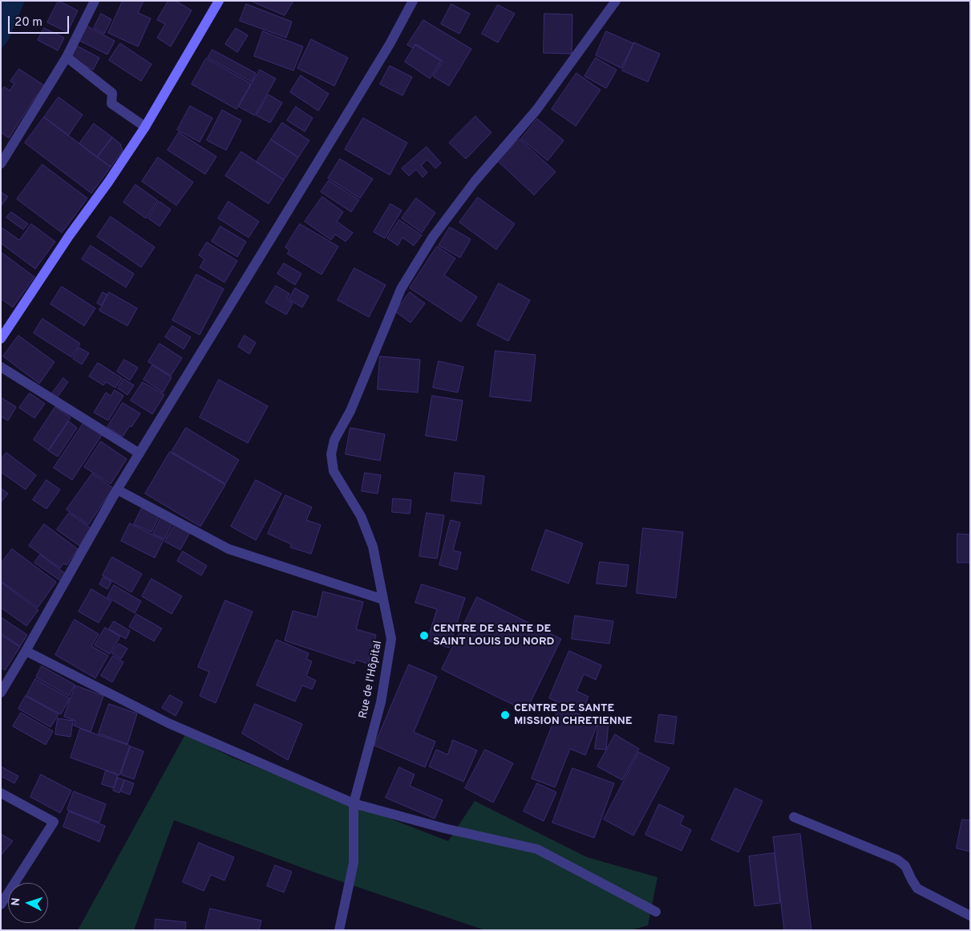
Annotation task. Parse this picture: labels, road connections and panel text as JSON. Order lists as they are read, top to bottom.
{
  "streets": {
    "street": ["Rue de l'Hôpital"]
  },
  "places": ["CENTRE DE SANTE DE SAINT LOUIS DU NORD", "CENTRE DE SANTE MISSION CHRETIENNE"],
  "scale_bar": "20 m",
  "north": "left"
}
